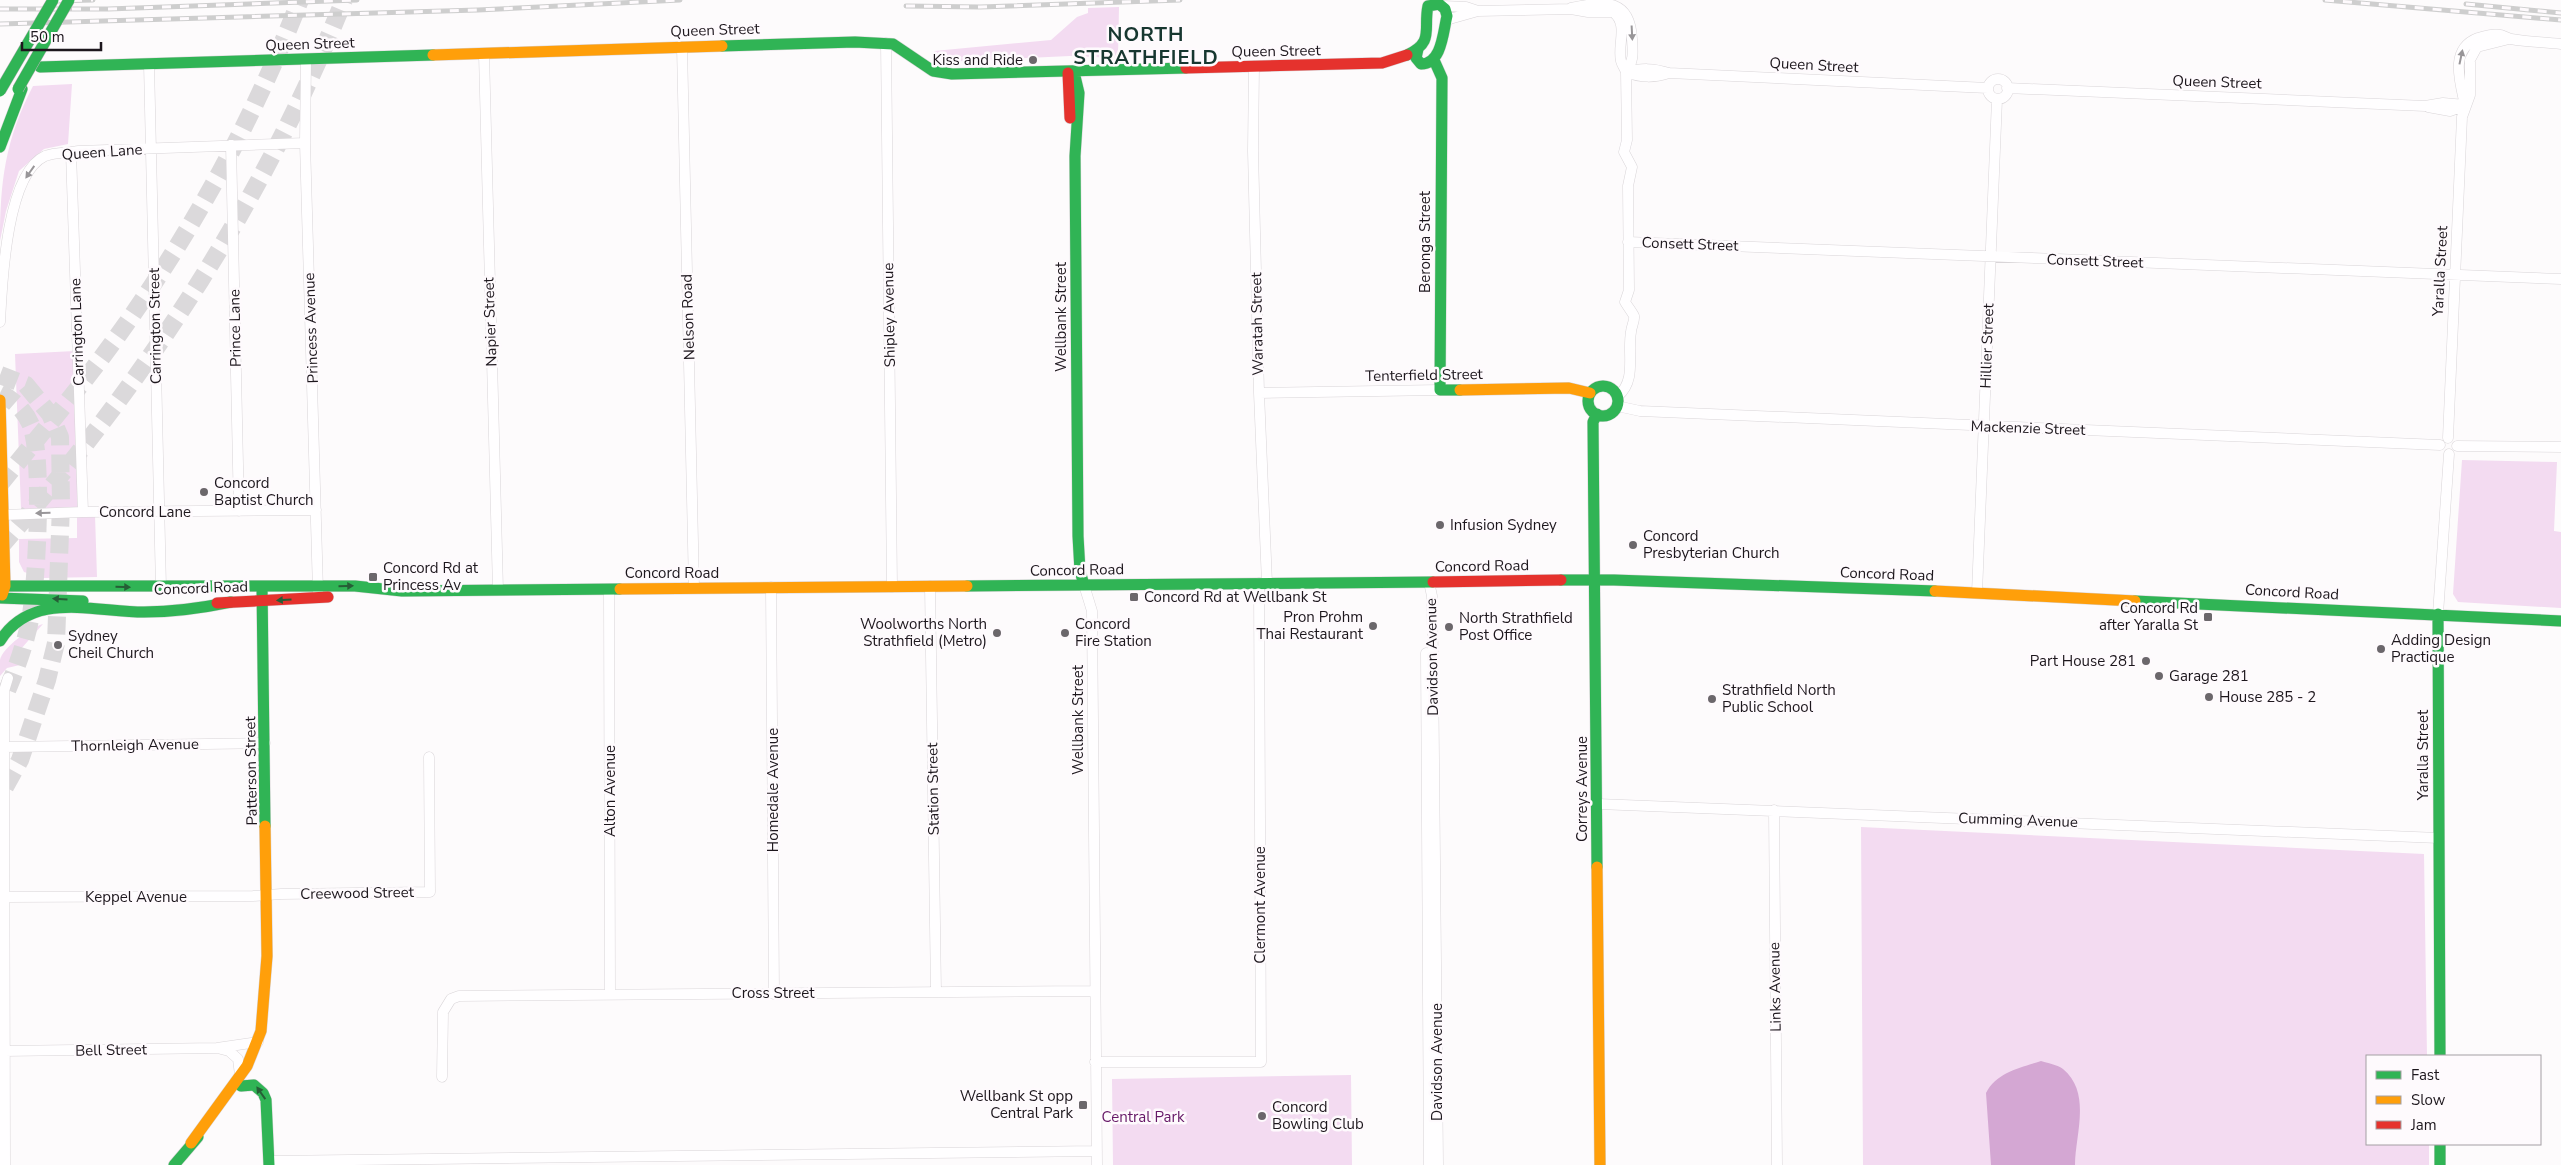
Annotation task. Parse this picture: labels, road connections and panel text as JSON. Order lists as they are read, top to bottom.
{
  "streets": {
    "main road": [
      "Queen Street",
      "Beronga Street",
      "Yaralla Street",
      "Wellbank Street",
      "Tenterfield Street",
      "Concord Road",
      "Patterson Street",
      "Correys Avenue"
    ],
    "street": [
      "Queen Lane",
      "Consett Street",
      "Shipley Avenue",
      "Nelson Road",
      "Napier Street",
      "Waratah Street",
      "Carrington Street",
      "Prince Lane",
      "Princess Avenue",
      "Carrington Lane",
      "Hillier Street",
      "Mackenzie Street",
      "Concord Lane",
      "Davidson Avenue",
      "Thornleigh Avenue",
      "Station Street",
      "Homedale Avenue",
      "Alton Avenue",
      "Cumming Avenue",
      "Creewood Street",
      "Keppel Avenue",
      "Clermont Avenue",
      "Links Avenue",
      "Cross Street",
      "Bell Street"
    ]
  },
  "crossings": [
    ["Queen Street", "Beronga Street"],
    ["Queen Street", "Yaralla Street"],
    ["Queen Street", "Shipley Avenue"],
    ["Queen Street", "Nelson Road"],
    ["Queen Street", "Wellbank Street"],
    ["Queen Street", "Napier Street"],
    ["Queen Street", "Waratah Street"],
    ["Queen Street", "Carrington Street"],
    ["Queen Street", "Princess Avenue"],
    ["Queen Street", "Hillier Street"],
    ["Queen Lane", "Carrington Street"],
    ["Queen Lane", "Prince Lane"],
    ["Queen Lane", "Princess Avenue"],
    ["Queen Lane", "Carrington Lane"],
    ["Beronga Street", "Tenterfield Street"],
    ["Consett Street", "Yaralla Street"],
    ["Consett Street", "Hillier Street"],
    ["Yaralla Street", "Mackenzie Street"],
    ["Yaralla Street", "Concord Road"],
    ["Yaralla Street", "Cumming Avenue"],
    ["Shipley Avenue", "Concord Road"],
    ["Nelson Road", "Concord Road"],
    ["Wellbank Street", "Concord Road"],
    ["Wellbank Street", "Clermont Avenue"],
    ["Wellbank Street", "Cross Street"],
    ["Napier Street", "Concord Road"],
    ["Waratah Street", "Tenterfield Street"],
    ["Waratah Street", "Concord Road"],
    ["Waratah Street", "Clermont Avenue"],
    ["Carrington Street", "Concord Lane"],
    ["Carrington Street", "Concord Road"],
    ["Prince Lane", "Concord Lane"],
    ["Princess Avenue", "Concord Lane"],
    ["Princess Avenue", "Concord Road"],
    ["Carrington Lane", "Concord Lane"],
    ["Hillier Street", "Mackenzie Street"],
    ["Hillier Street", "Concord Road"],
    ["Tenterfield Street", "Mackenzie Street"],
    ["Tenterfield Street", "Correys Avenue"],
    ["Mackenzie Street", "Correys Avenue"],
    ["Concord Road", "Davidson Avenue"],
    ["Concord Road", "Patterson Street"],
    ["Concord Road", "Station Street"],
    ["Concord Road", "Correys Avenue"],
    ["Concord Road", "Homedale Avenue"],
    ["Concord Road", "Alton Avenue"],
    ["Concord Road", "Clermont Avenue"],
    ["Thornleigh Avenue", "Patterson Street"],
    ["Patterson Street", "Creewood Street"],
    ["Patterson Street", "Keppel Avenue"],
    ["Patterson Street", "Bell Street"],
    ["Station Street", "Cross Street"],
    ["Correys Avenue", "Cumming Avenue"],
    ["Homedale Avenue", "Cross Street"],
    ["Alton Avenue", "Cross Street"],
    ["Cumming Avenue", "Links Avenue"],
    ["Creewood Street", "Keppel Avenue"]
  ],
  "one_way": ["Queen Lane"],
  "districts": ["NORTH STRATHFIELD"],
  "parks": ["Central Park"],
  "places": {
    "other": [
      "Kiss and Ride",
      "Concord Baptist Church",
      "Infusion Sydney",
      "Concord Presbyterian Church",
      "Pron Prohm Thai Restaurant",
      "North Strathfield Post Office",
      "Woolworths North Strathfield (Metro)",
      "Concord Fire Station",
      "Sydney Cheil Church",
      "Adding Design Practique",
      "Part House 281",
      "Garage 281",
      "House 285 - 2",
      "Strathfield North Public School",
      "Concord Bowling Club"
    ],
    "transit": [
      "Concord Rd at Princess Av",
      "Concord Rd at Wellbank St",
      "Concord Rd after Yaralla St",
      "Wellbank St opp Central Park"
    ]
  },
  "legend": ["Fast", "Slow", "Jam"],
  "scale_bar": "50 m"
}
